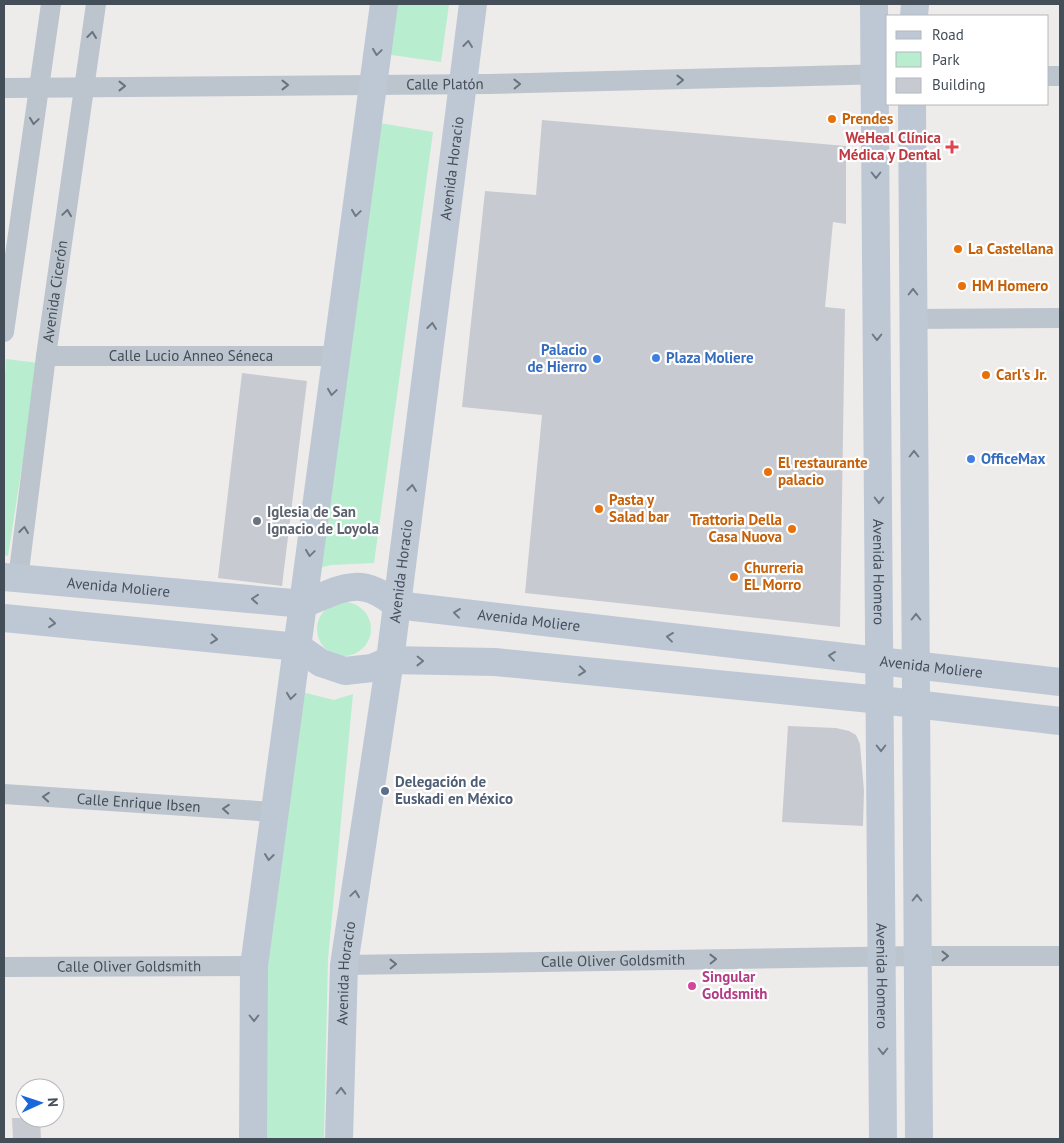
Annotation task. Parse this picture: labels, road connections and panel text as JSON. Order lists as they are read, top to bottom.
{
  "streets": {
    "street": [
      "Calle Platón",
      "Avenida Horacio",
      "Avenida Cicerón",
      "Calle Lucio Anneo Séneca",
      "Avenida Homero",
      "Avenida Moliere",
      "Calle Enrique Ibsen",
      "Calle Oliver Goldsmith"
    ]
  },
  "crossings": [
    ["Calle Platón", "Avenida Horacio"],
    ["Calle Platón", "Avenida Cicerón"],
    ["Calle Platón", "Avenida Homero"],
    ["Avenida Horacio", "Avenida Moliere"],
    ["Avenida Horacio", "Calle Oliver Goldsmith"],
    ["Avenida Cicerón", "Calle Lucio Anneo Séneca"],
    ["Avenida Cicerón", "Avenida Moliere"],
    ["Avenida Homero", "Avenida Moliere"],
    ["Avenida Homero", "Calle Oliver Goldsmith"]
  ],
  "one_way": ["Calle Platón", "Calle Oliver Goldsmith"],
  "places": {
    "other": [
      "Prendes",
      "La Castellana",
      "HM Homero",
      "Plaza Moliere",
      "Palacio de Hierro",
      "Carl's Jr.",
      "OfficeMax",
      "El restaurante palacio",
      "Pasta y Salad bar",
      "Iglesia de San Ignacio de Loyola",
      "Trattoria Della Casa Nuova",
      "Churreria EL Morro",
      "Delegación de Euskadi en México",
      "Singular Goldsmith"
    ],
    "health": ["WeHeal Clínica Médica y Dental"]
  },
  "legend": ["Road", "Park", "Building"],
  "north": "right"
}
